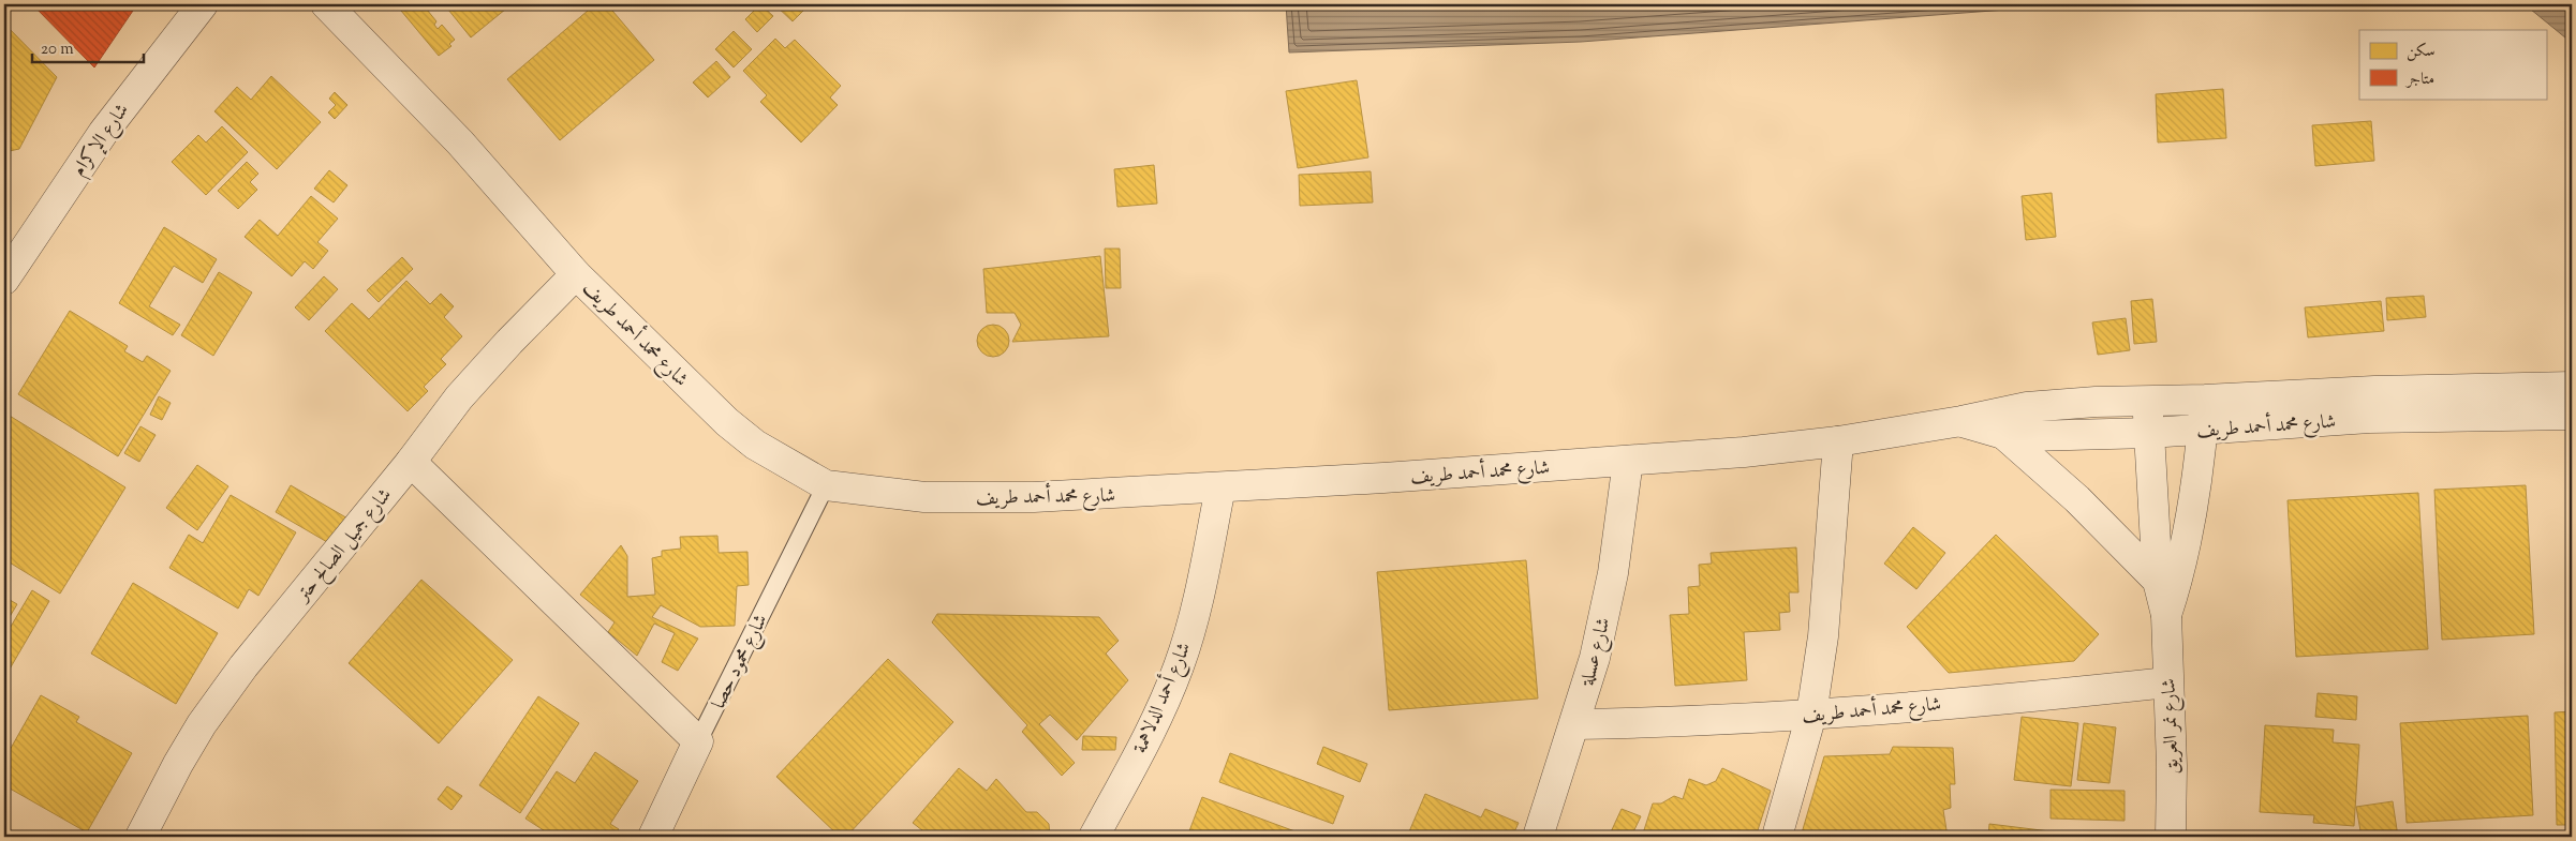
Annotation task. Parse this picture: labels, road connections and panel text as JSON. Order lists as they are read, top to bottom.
{
  "streets": {
    "street": [
      "شارع الإكرام",
      "شارع محمد أحمد طريف",
      "شارع جميل الصالح حتر",
      "شارع عسلة",
      "شارع محمود حصا",
      "شارع أحمد الدلاهمة",
      "شارع نمر العريق"
    ]
  },
  "crossings": [
    ["شارع محمد أحمد طريف", "شارع جميل الصالح حتر"],
    ["شارع محمد أحمد طريف", "شارع عسلة"],
    ["شارع محمد أحمد طريف", "شارع محمود حصا"],
    ["شارع محمد أحمد طريف", "شارع أحمد الدلاهمة"],
    ["شارع محمد أحمد طريف", "شارع نمر العريق"]
  ],
  "legend": ["سكن", "متاجر"],
  "scale_bar": "20 m"
}
